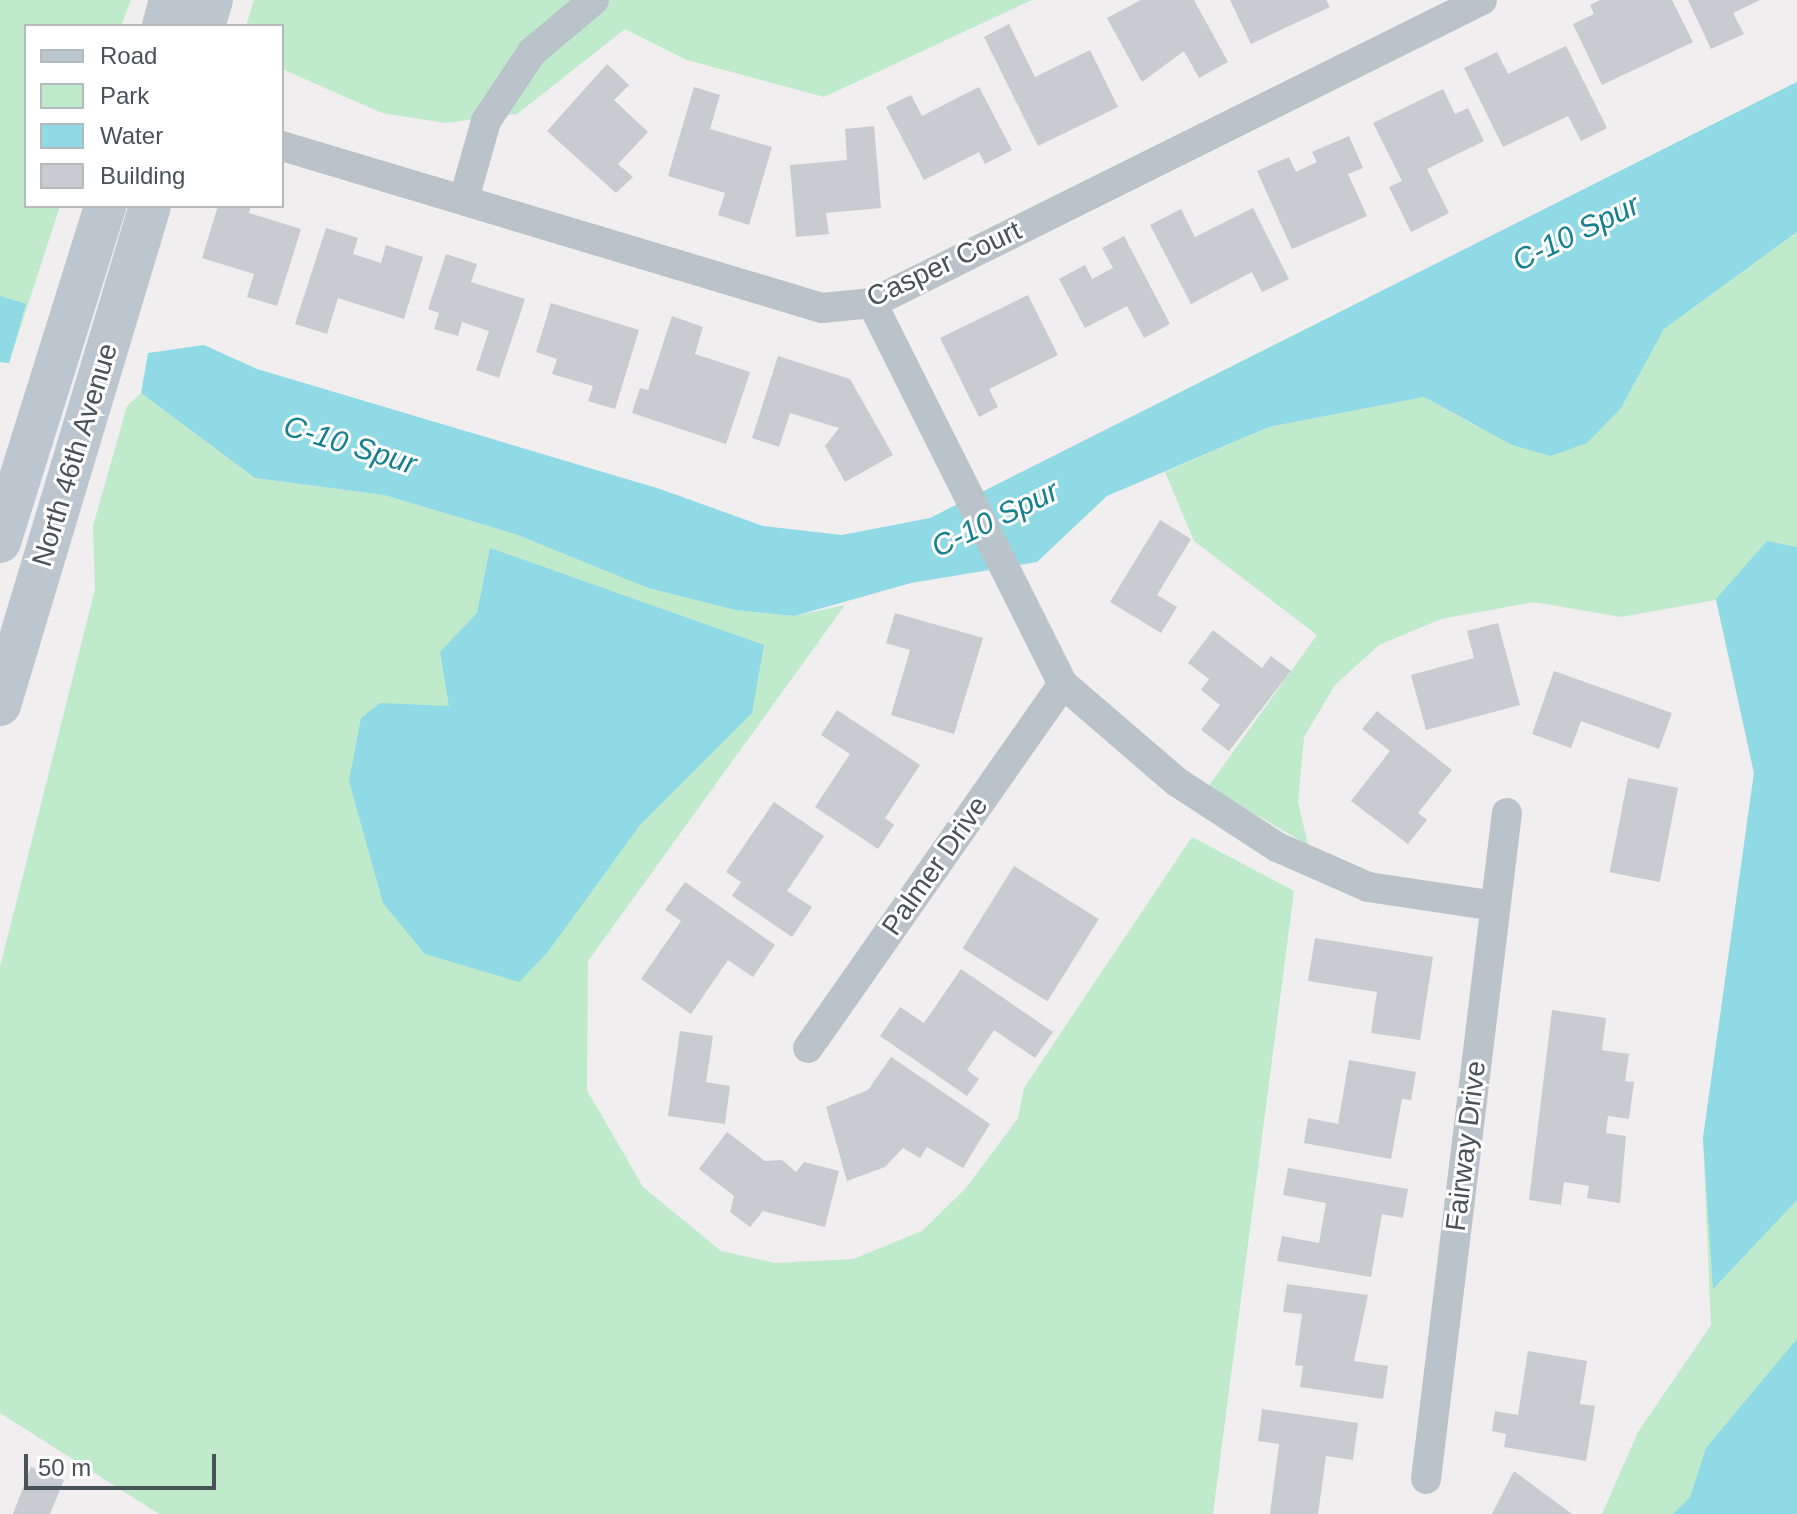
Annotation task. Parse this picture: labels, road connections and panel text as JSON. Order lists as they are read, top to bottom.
{
  "streets": {
    "street": [
      "Casper Court",
      "North 46th Avenue",
      "Palmer Drive",
      "Fairway Drive"
    ]
  },
  "water": ["C-10 Spur"],
  "legend": [
    "Road",
    "Park",
    "Water",
    "Building"
  ],
  "scale_bar": "50 m"
}
